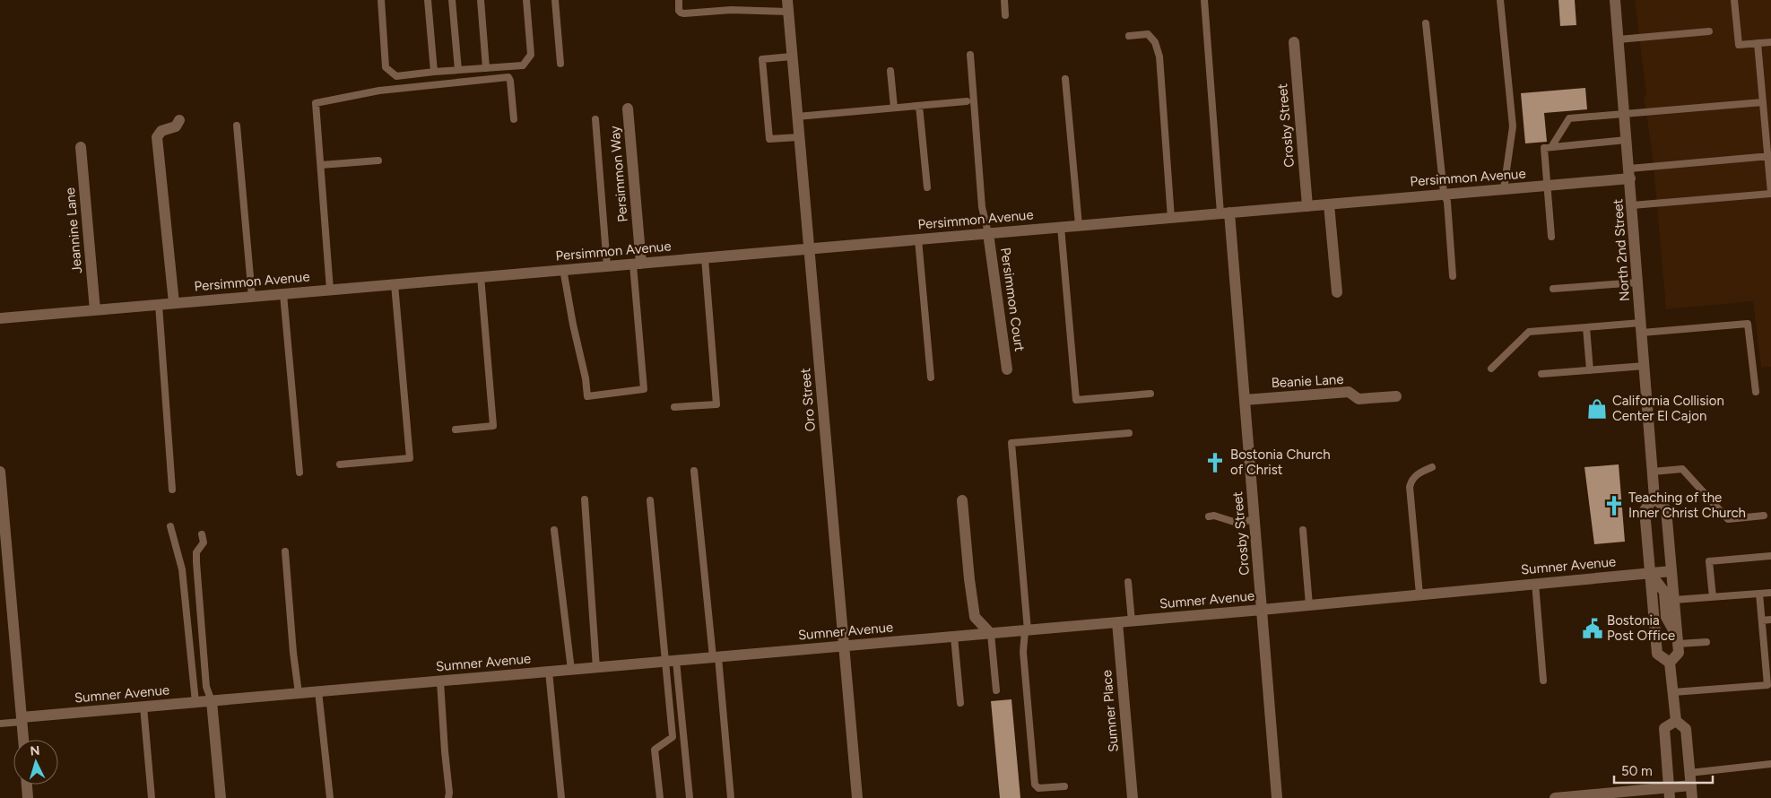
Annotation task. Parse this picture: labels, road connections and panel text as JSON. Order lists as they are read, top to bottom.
{
  "streets": {
    "street": [
      "Crosby Street",
      "Persimmon Way",
      "Persimmon Avenue",
      "Jeannine Lane",
      "North 2nd Street",
      "Persimmon Court",
      "Beanie Lane",
      "Oro Street",
      "Sumner Avenue",
      "Sumner Place"
    ]
  },
  "crossings": [
    ["Crosby Street", "Persimmon Avenue"],
    ["Crosby Street", "Beanie Lane"],
    ["Crosby Street", "Sumner Avenue"],
    ["Persimmon Way", "Persimmon Avenue"],
    ["Persimmon Avenue", "Jeannine Lane"],
    ["Persimmon Avenue", "North 2nd Street"],
    ["Persimmon Avenue", "Persimmon Court"],
    ["Persimmon Avenue", "Oro Street"],
    ["North 2nd Street", "Sumner Avenue"],
    ["Oro Street", "Sumner Avenue"],
    ["Sumner Avenue", "Sumner Place"]
  ],
  "places": {
    "shop": ["California Collision Center El Cajon"],
    "church": ["Bostonia Church of Christ", "Teaching of the Inner Christ Church"],
    "public building": ["Bostonia Post Office"]
  },
  "scale_bar": "50 m",
  "north": "top"
}
